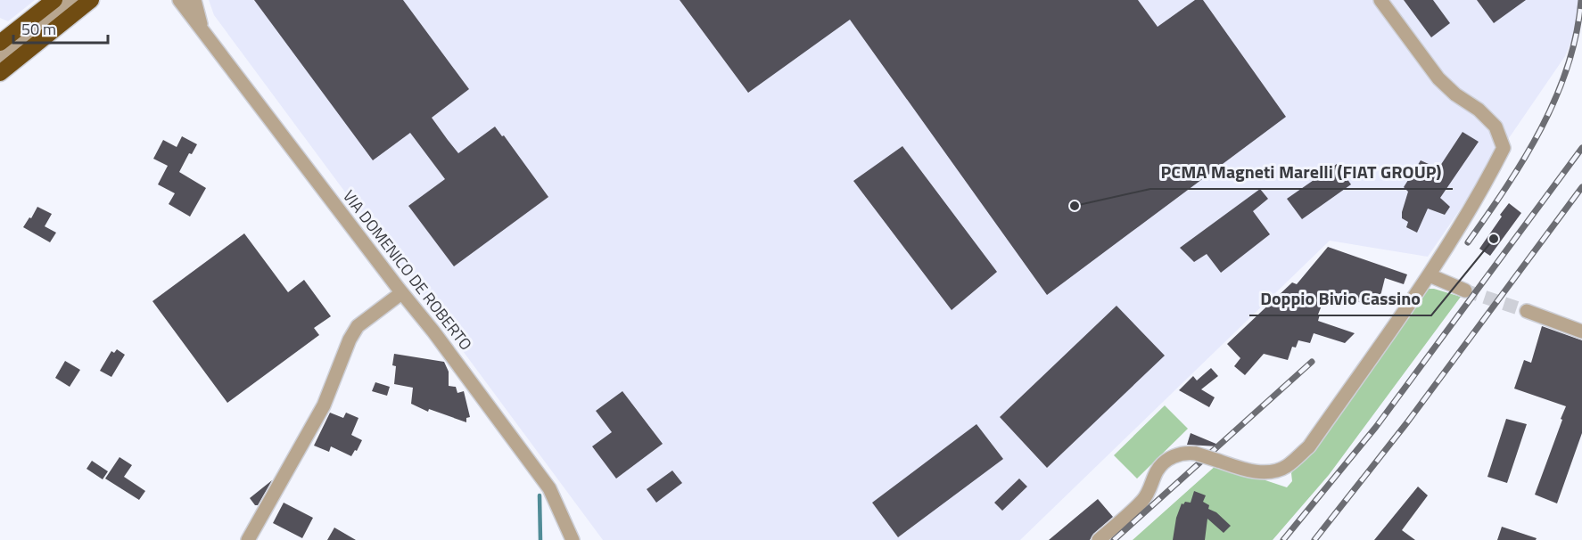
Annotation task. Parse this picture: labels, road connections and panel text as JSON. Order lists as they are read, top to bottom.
{
  "streets": {
    "street": ["VIA DOMENICO DE ROBERTO"]
  },
  "places": ["PCMA Magneti Marelli (FIAT GROUP)", "Doppio Bivio Cassino"],
  "scale_bar": "50 m"
}
